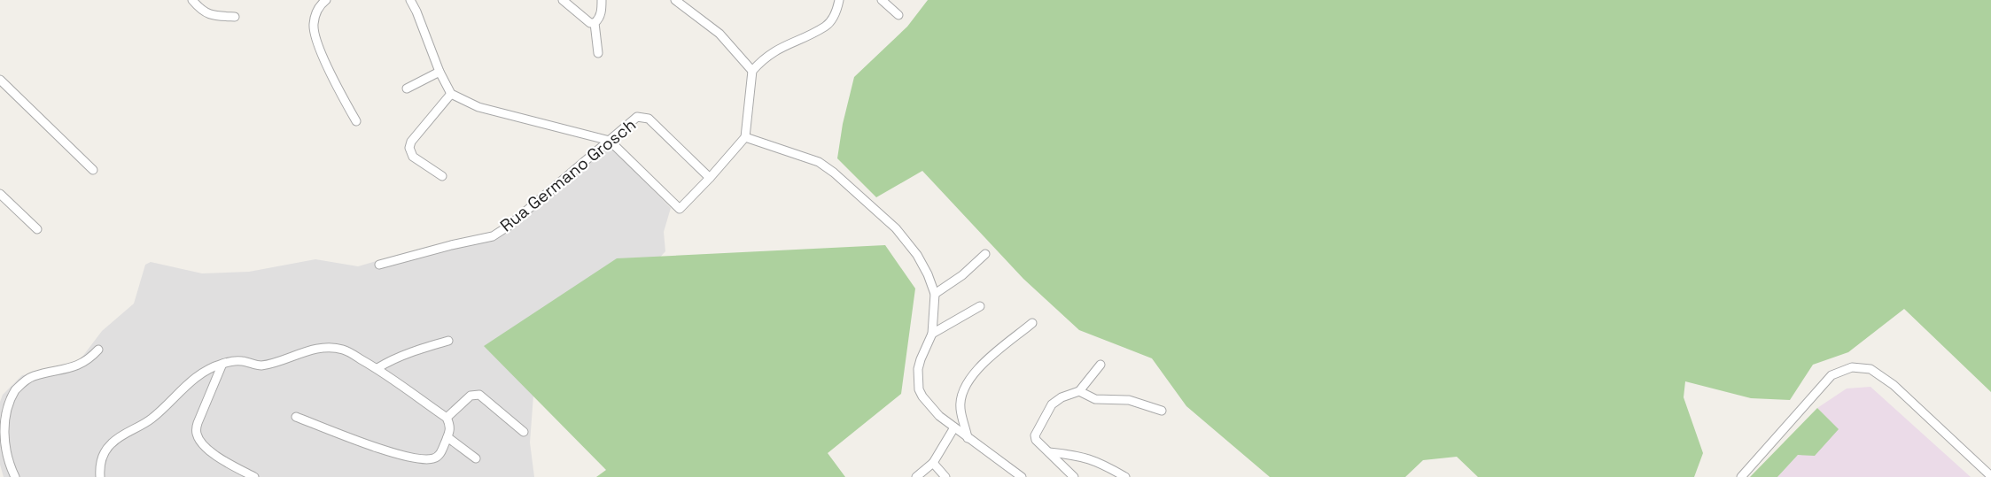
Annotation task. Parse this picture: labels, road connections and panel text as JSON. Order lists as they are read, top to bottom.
{
  "streets": {
    "street": ["Rua Germano Grosch"]
  }
}
